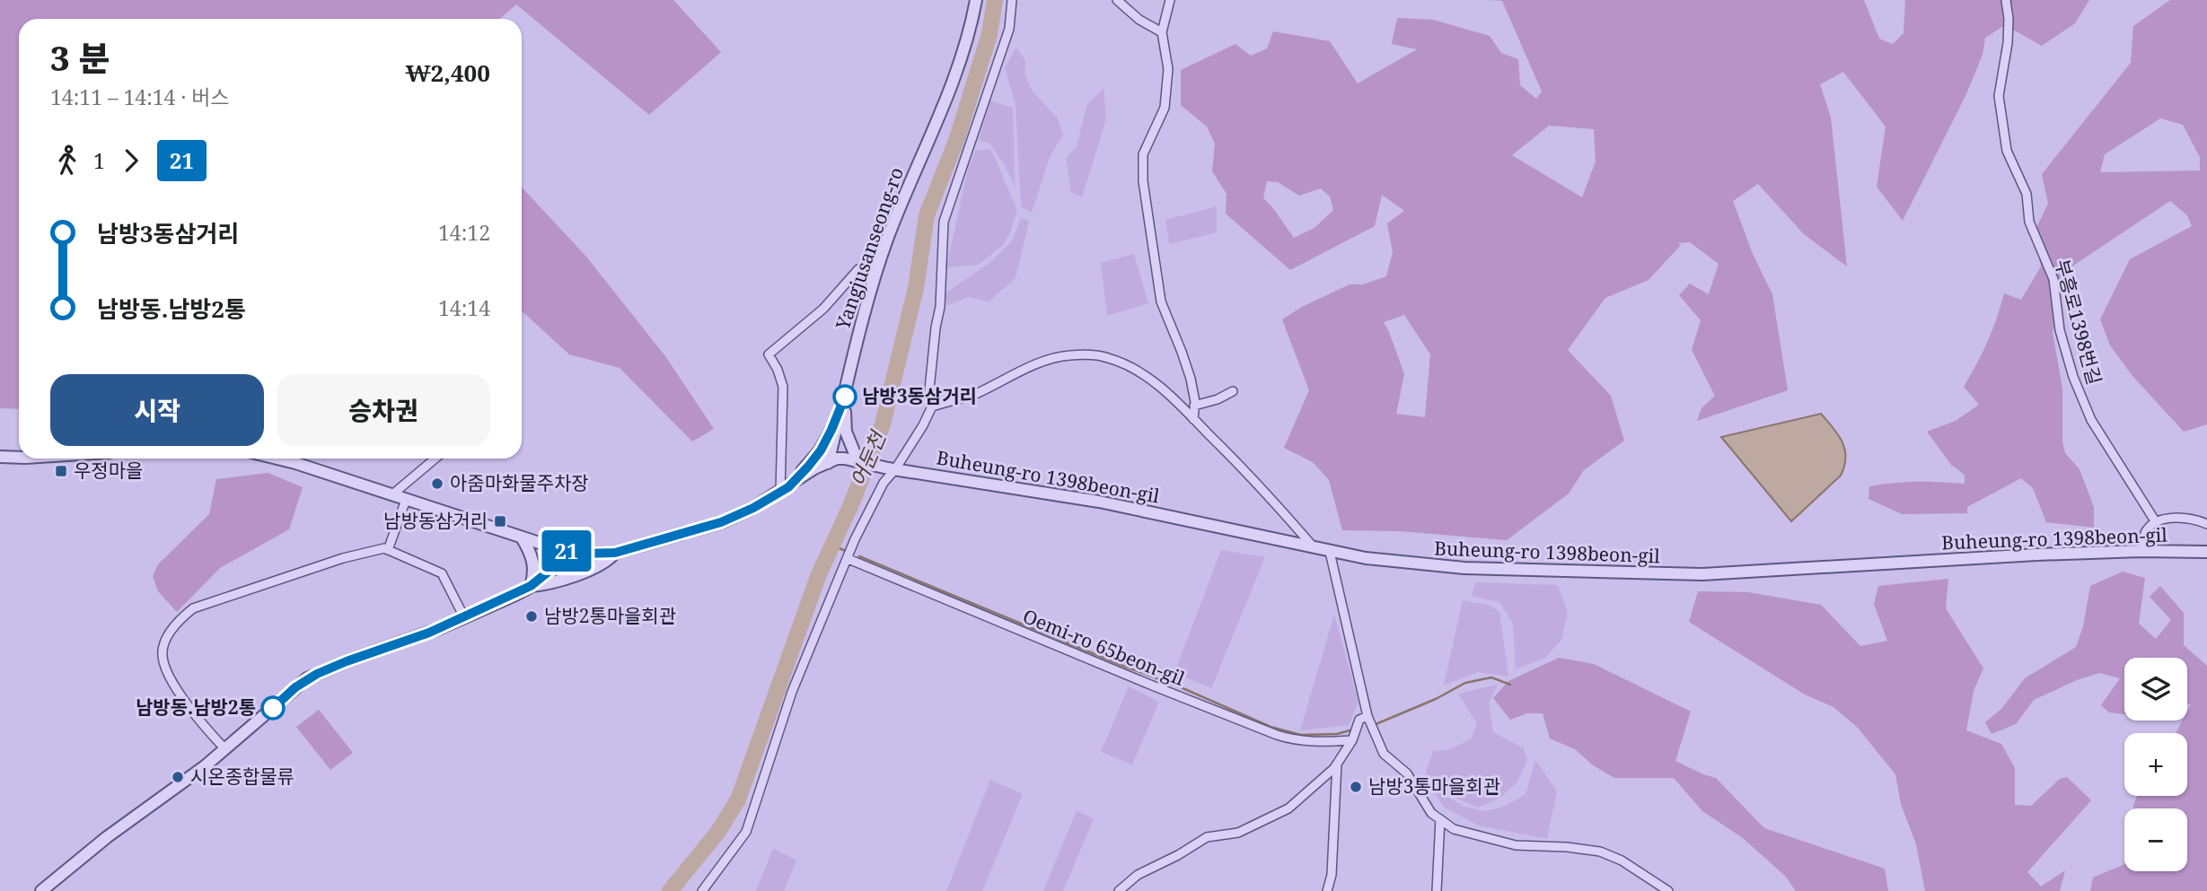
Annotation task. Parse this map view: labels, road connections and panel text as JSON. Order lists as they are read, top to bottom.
{
  "streets": {
    "street": [
      "Yangjusanseong-ro",
      "부흥로1398번길",
      "Buheung-ro 1398beon-gil",
      "Oemi-ro 65beon-gil"
    ]
  },
  "crossings": [
    ["Yangjusanseong-ro", "Buheung-ro 1398beon-gil"],
    ["Buheung-ro 1398beon-gil", "Oemi-ro 65beon-gil"]
  ],
  "water": ["어둔천"],
  "places": {
    "other": [
      "남방3동삼거리",
      "아줌마화물주차장",
      "남방2통마을회관",
      "남방동.남방2통",
      "시온종합물류",
      "남방3통마을회관"
    ],
    "transit": ["우정마을", "남방동삼거리"]
  },
  "lines": ["bus line 21"],
  "page": {
    "on_map": "21",
    "heading": ["3 분", "14:11 – 14:14 · 버스", "₩2,400"],
    "legs": ["1", "21"],
    "list": [
      {
        "name": "남방3동삼거리",
        "value": "14:12"
      },
      {
        "name": "남방동.남방2통",
        "value": "14:14"
      }
    ],
    "buttons": ["시작", "승차권"],
    "map_buttons": ["+", "−"]
  }
}
